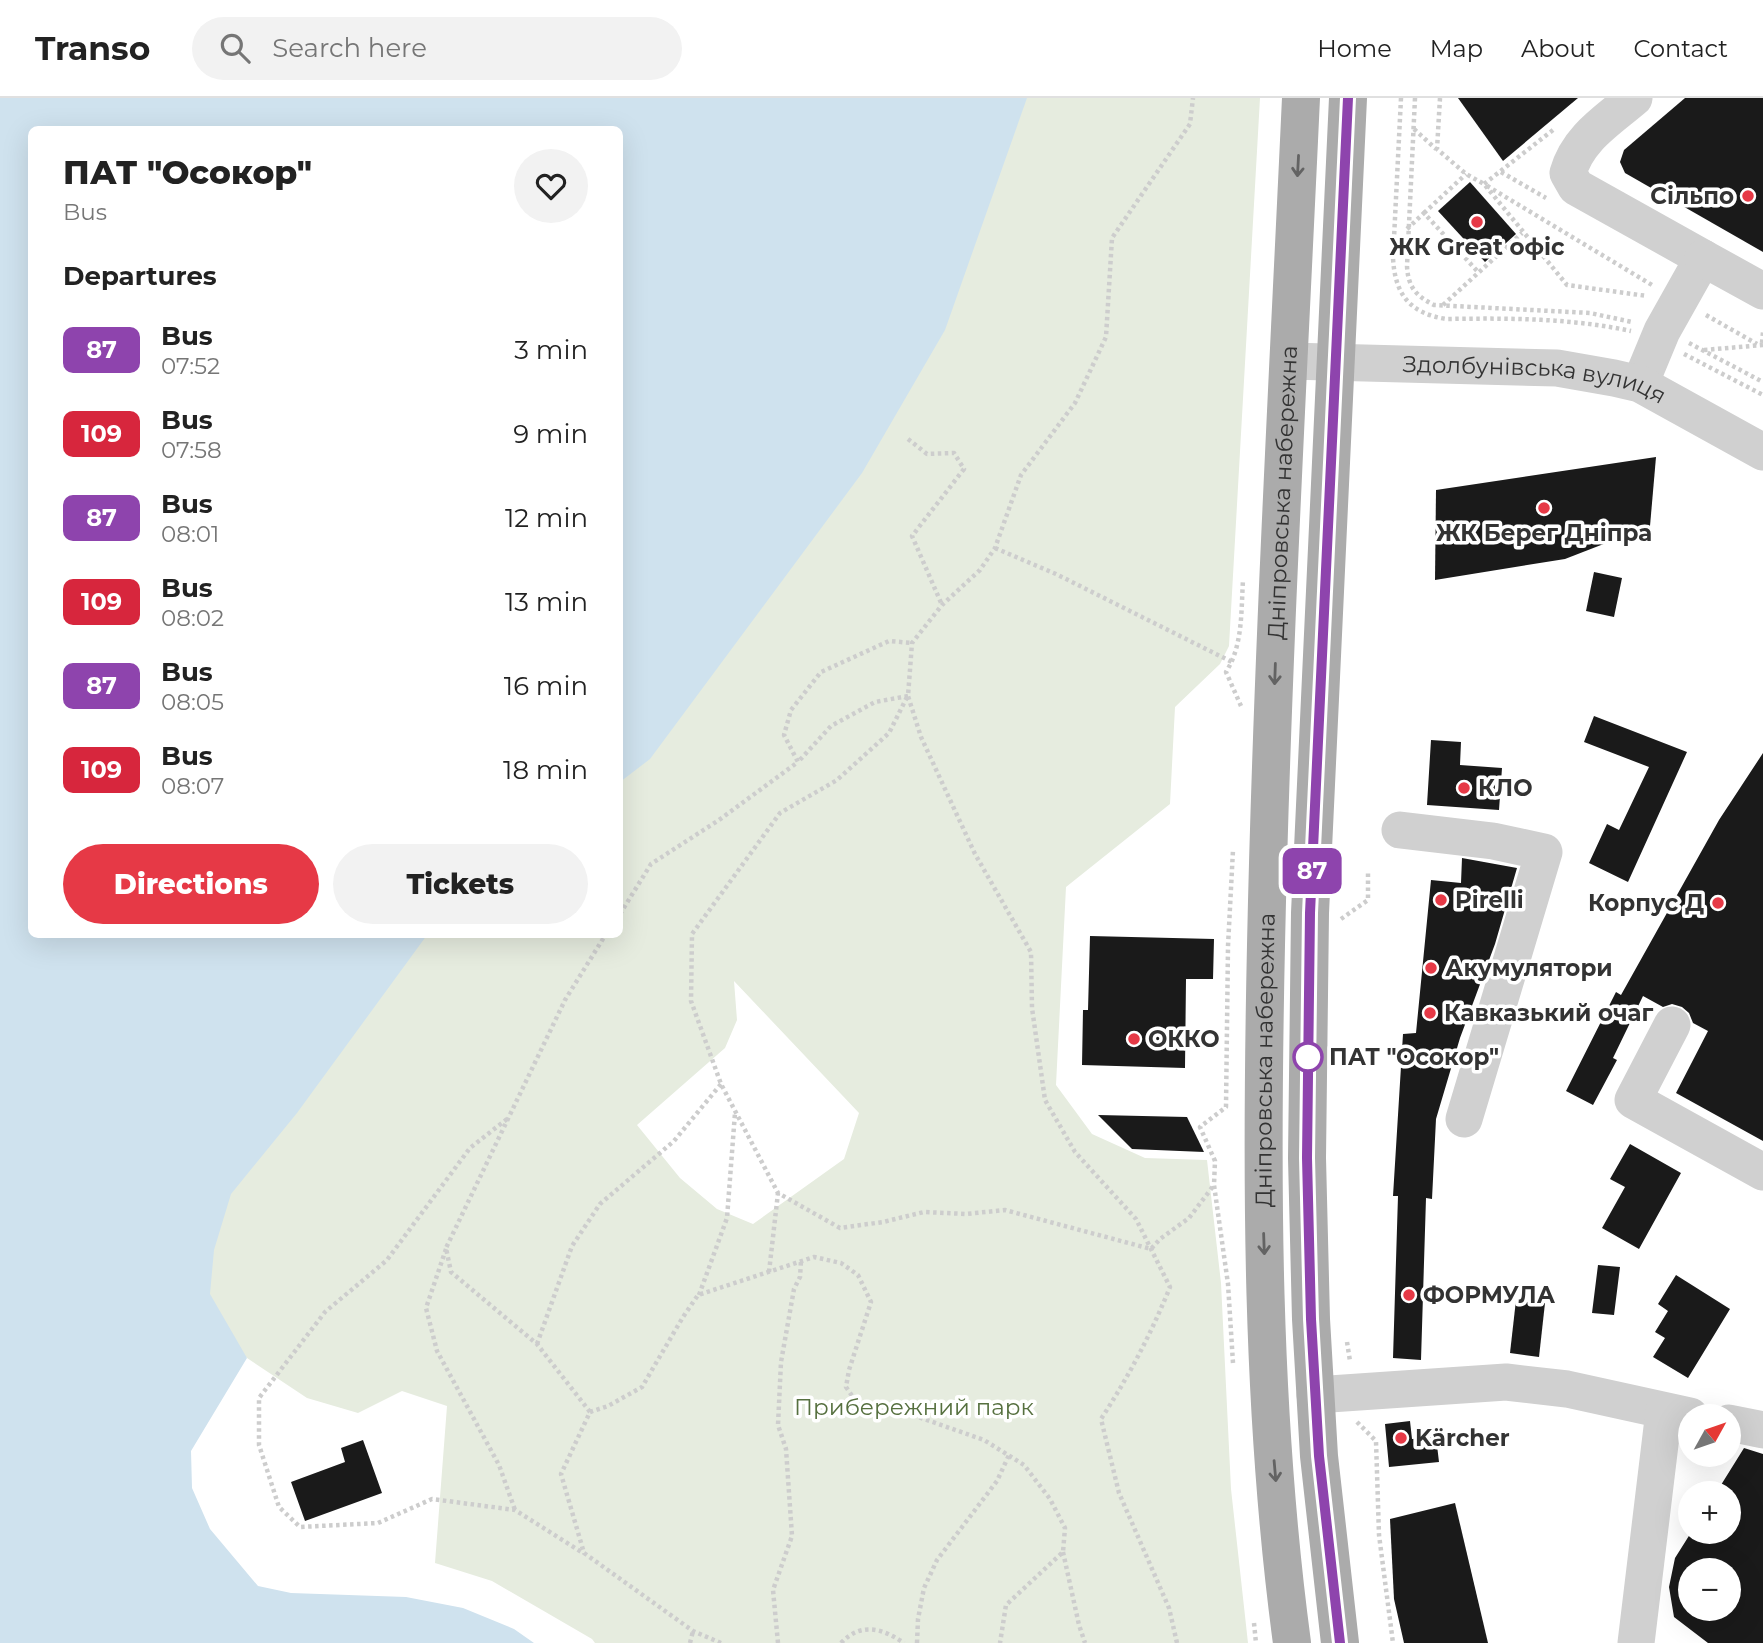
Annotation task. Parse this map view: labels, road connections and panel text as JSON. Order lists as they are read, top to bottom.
{
  "streets": {
    "main road": ["Дніпровська набережна"],
    "street": ["Здолбунівська вулиця"]
  },
  "crossings": [
    ["Здолбунівська вулиця", "Дніпровська набережна"]
  ],
  "parks": ["Прибережний парк"],
  "places": [
    "Сільпо",
    "ЖК Great офіс",
    "ЖК Берег Дніпра",
    "КЛО",
    "Pirelli",
    "Корпус Д",
    "Акумулятори",
    "Кавказький очаг",
    "ОККО",
    "ПАТ \"Осокор\"",
    "ФОРМУЛА",
    "Kärcher"
  ],
  "lines": ["bus line 87"],
  "north": "top right",
  "page": {
    "header": "Transo",
    "search": "Search here",
    "nav": [
      "Home",
      "Map",
      "About",
      "Contact"
    ],
    "on_map": "87",
    "heading": [
      ["ПАТ \"Осокор\"", "Bus"],
      "Departures"
    ],
    "list": [
      {
        "mark": "87",
        "name": "Bus",
        "note": "07:52",
        "value": "3 min"
      },
      {
        "mark": "109",
        "name": "Bus",
        "note": "07:58",
        "value": "9 min"
      },
      {
        "mark": "87",
        "name": "Bus",
        "note": "08:01",
        "value": "12 min"
      },
      {
        "mark": "109",
        "name": "Bus",
        "note": "08:02",
        "value": "13 min"
      },
      {
        "mark": "87",
        "name": "Bus",
        "note": "08:05",
        "value": "16 min"
      },
      {
        "mark": "109",
        "name": "Bus",
        "note": "08:07",
        "value": "18 min"
      }
    ],
    "buttons": ["Directions", "Tickets"],
    "map_buttons": ["+", "−"]
  }
}
